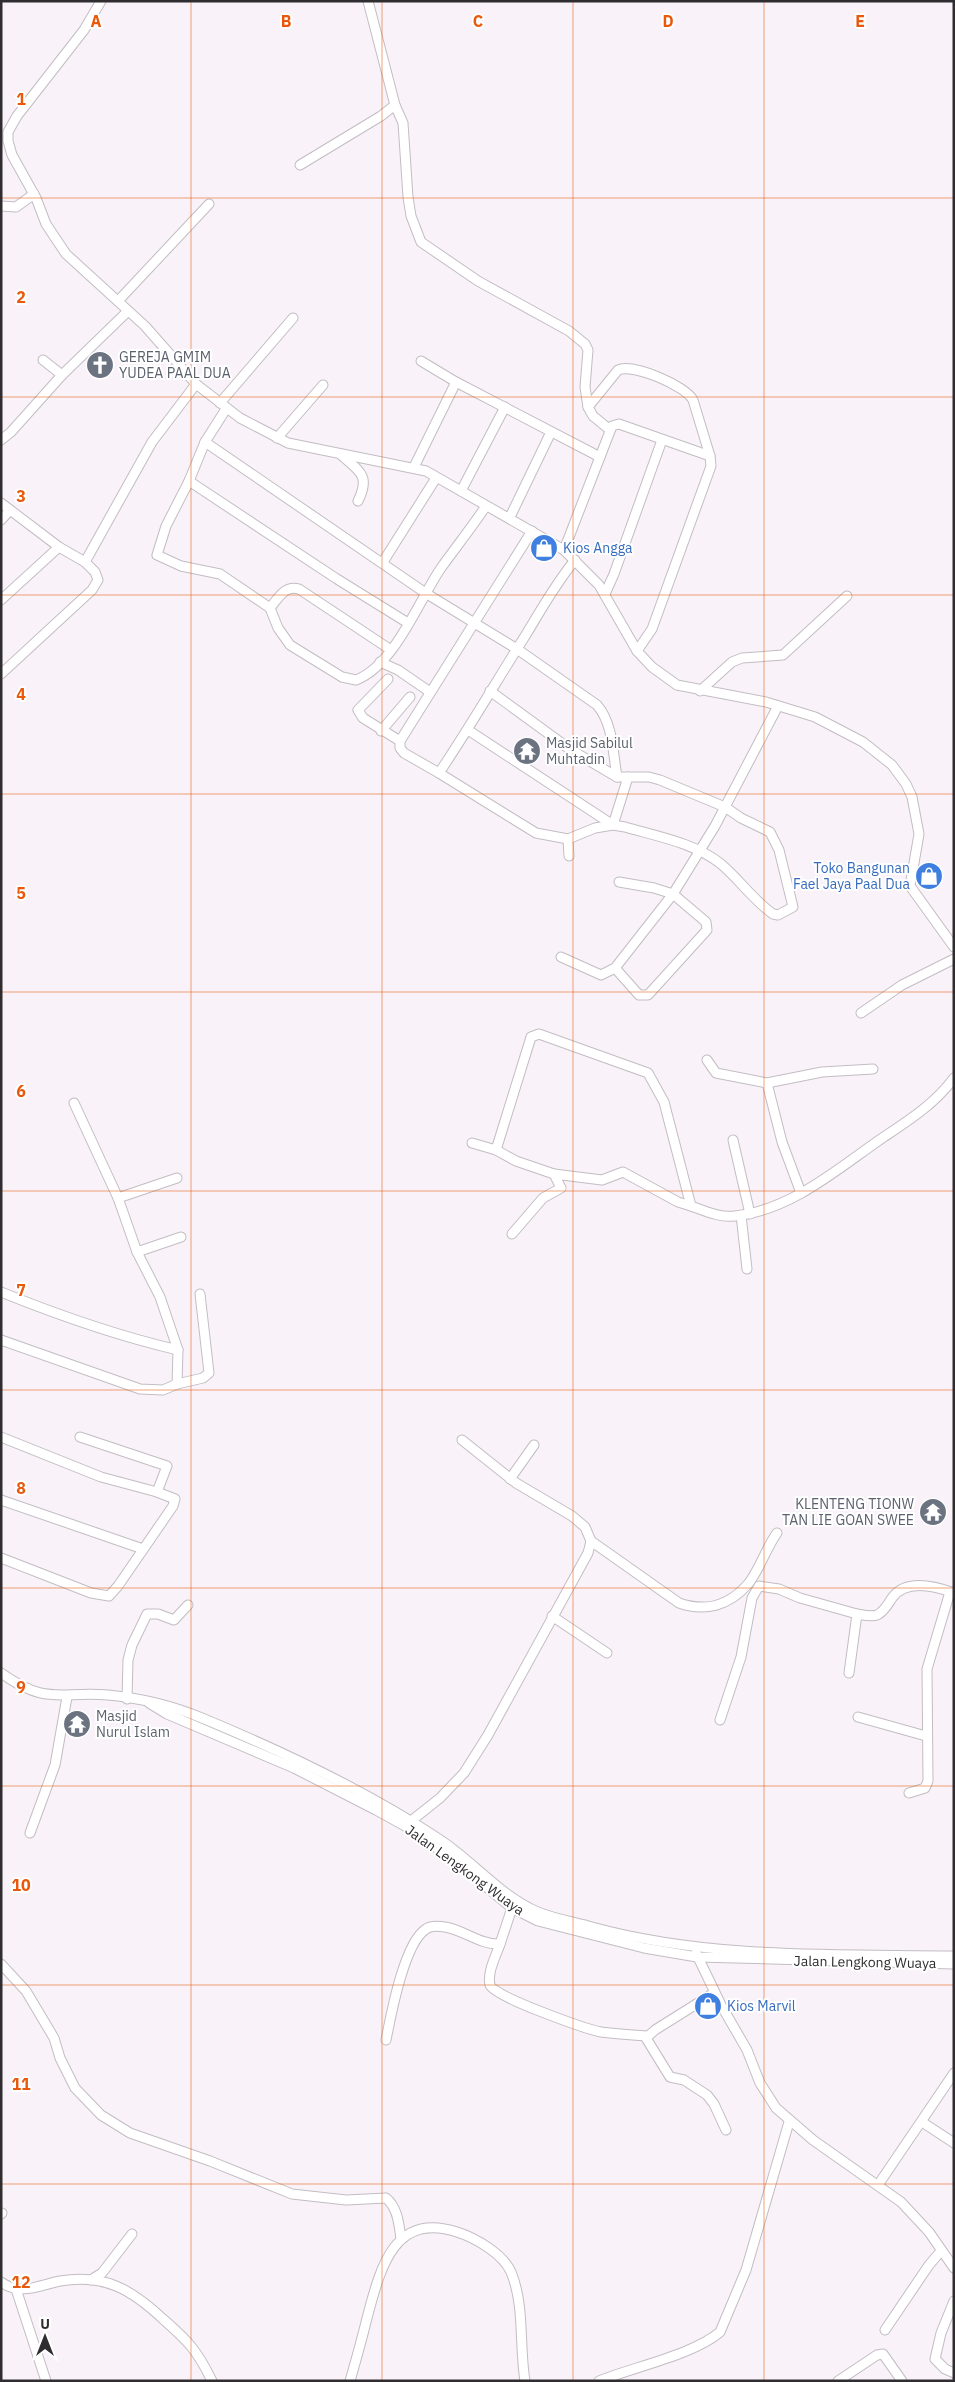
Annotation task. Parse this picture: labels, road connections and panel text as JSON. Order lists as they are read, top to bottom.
{
  "streets": {
    "street": ["Jalan Lengkong Wuaya"]
  },
  "places": {
    "church": ["GEREJA GMIM YUDEA PAAL DUA"],
    "shop": ["Kios Angga", "Toko Bangunan Fael Jaya Paal Dua", "Kios Marvil"],
    "temple": ["Masjid Sabilul Muhtadin", "KLENTENG TIONW TAN LIE GOAN SWEE", "Masjid Nurul Islam"]
  },
  "north": "top",
  "grid": {
    "columns": [
      "A",
      "B",
      "C",
      "D",
      "E"
    ],
    "rows": [
      "1",
      "2",
      "3",
      "4",
      "5",
      "6",
      "7",
      "8",
      "9",
      "10",
      "11",
      "12"
    ]
  }
}
